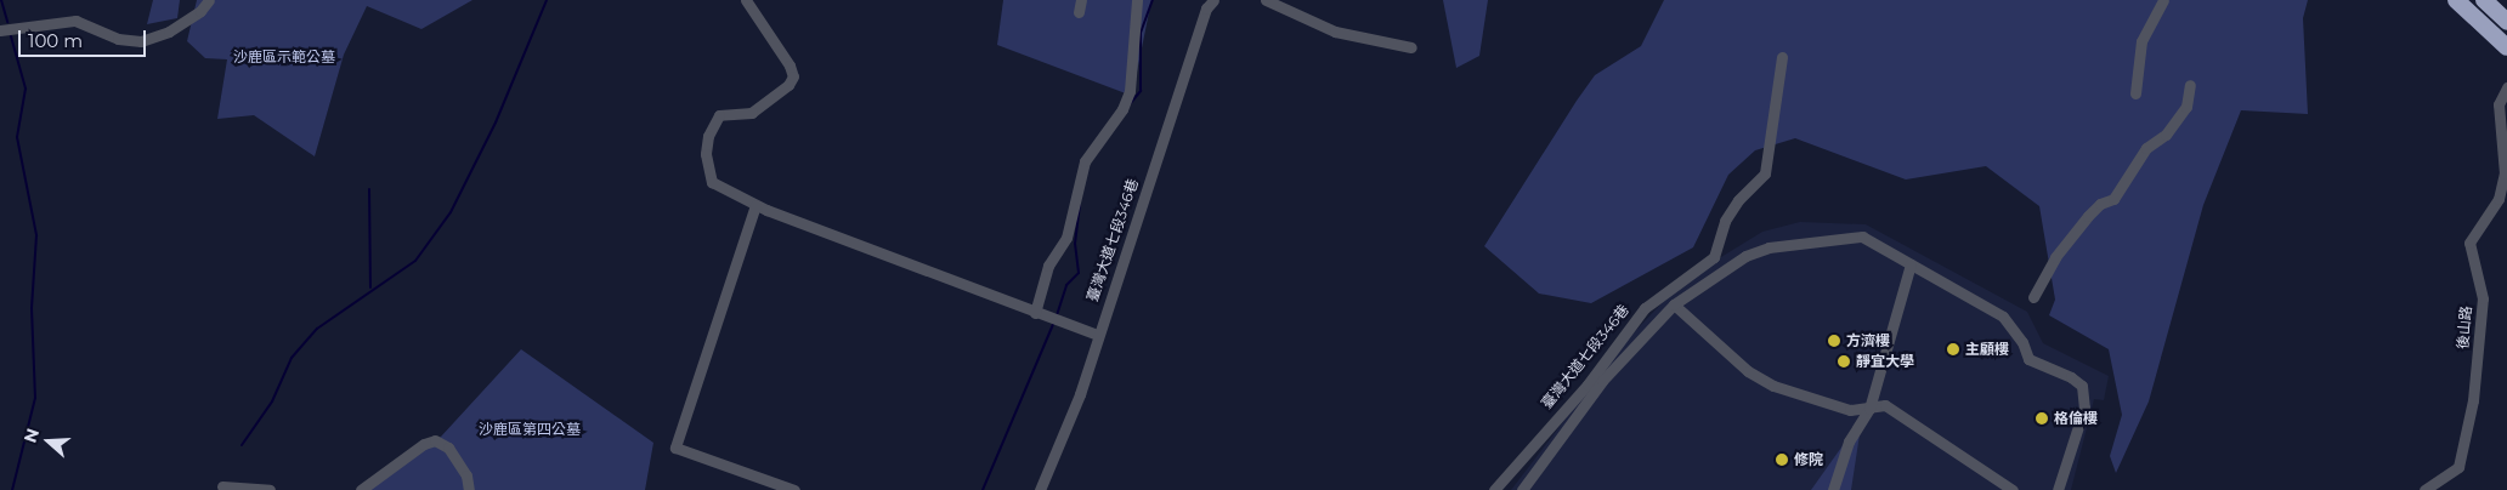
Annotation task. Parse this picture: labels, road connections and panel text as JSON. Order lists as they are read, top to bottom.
{
  "streets": {
    "street": ["臺灣大道七段346巷", "後山路"]
  },
  "parks": ["沙鹿區示範公墓", "沙鹿區第四公墓"],
  "places": [
    "方濟樓",
    "主顧樓",
    "靜宜大學",
    "格倫樓",
    "修院"
  ],
  "scale_bar": "100 m",
  "north": "left"
}
